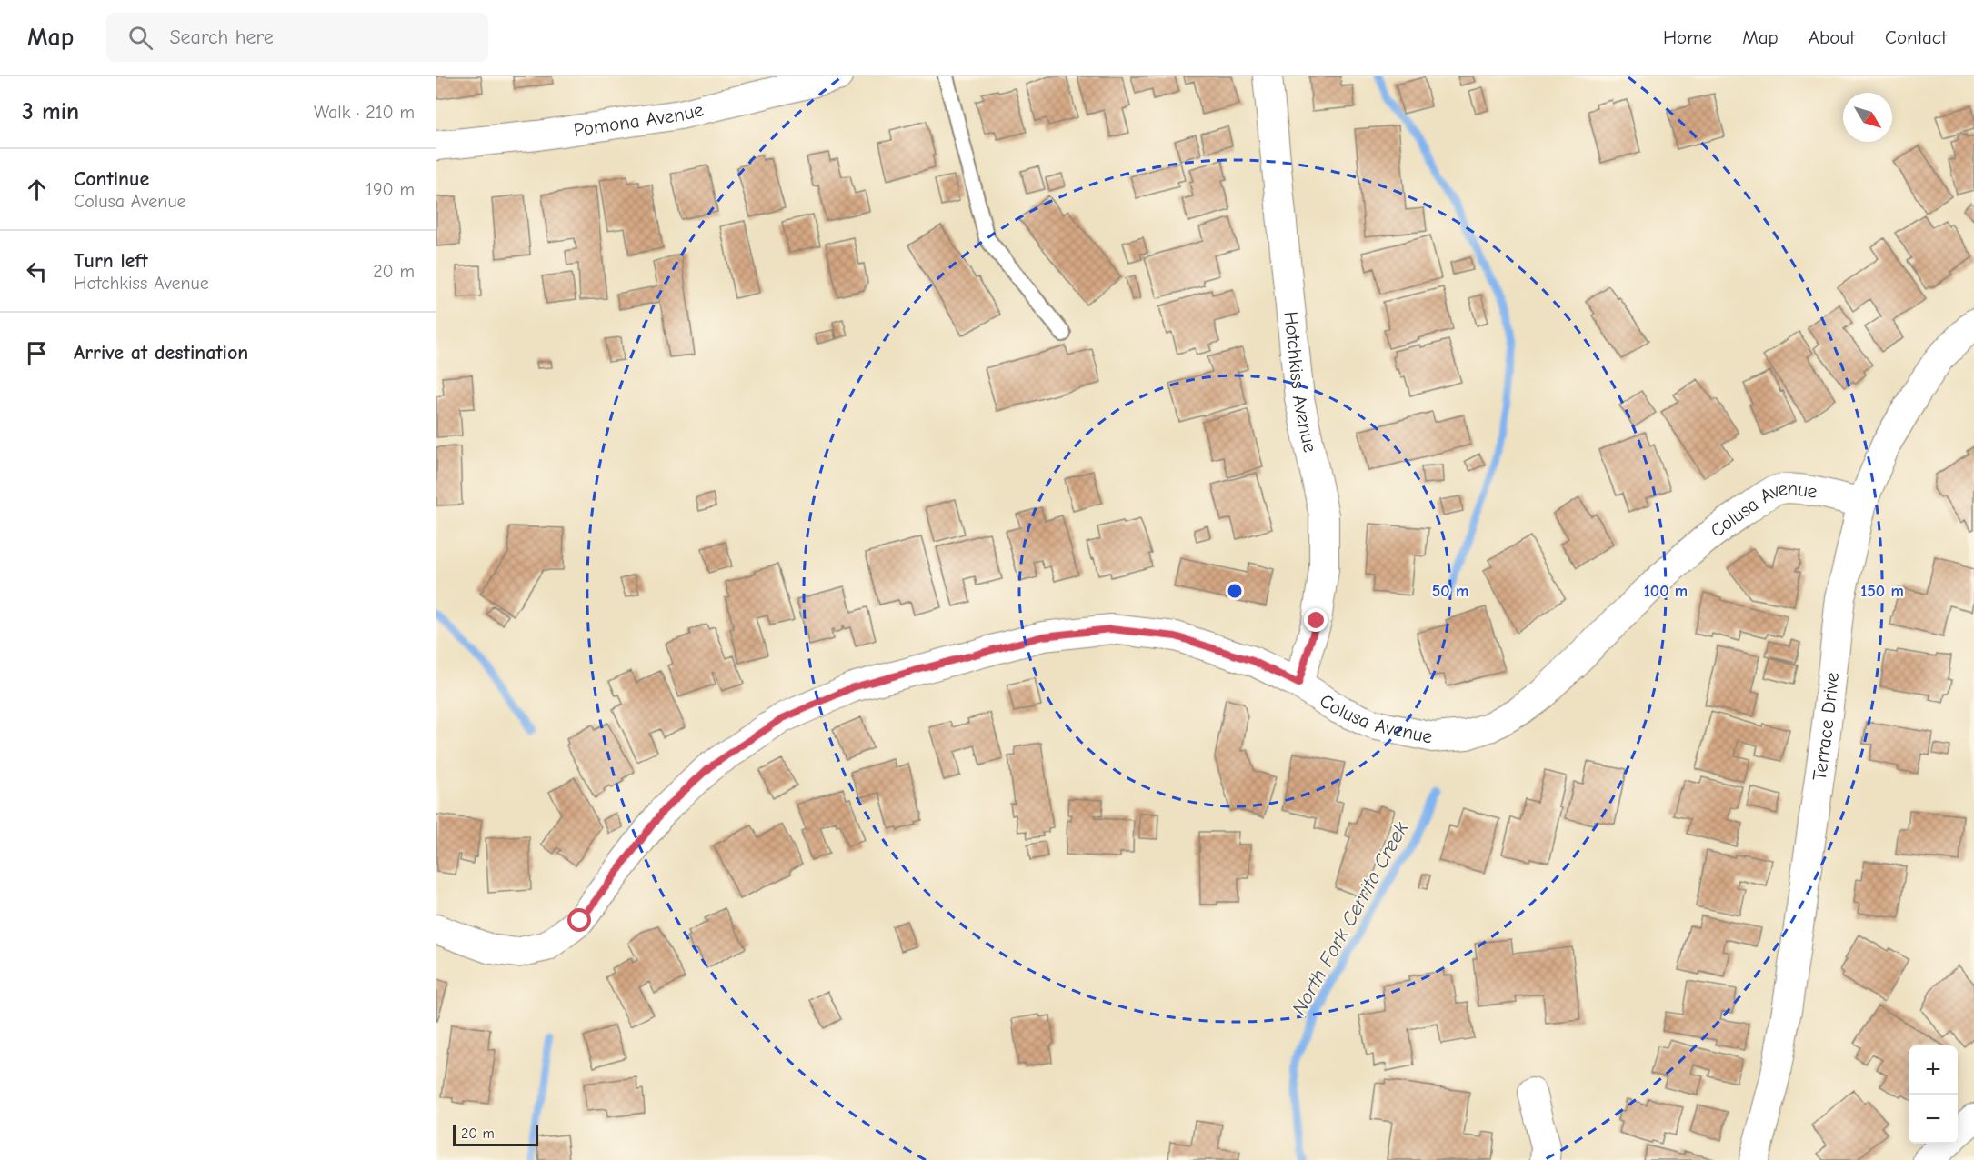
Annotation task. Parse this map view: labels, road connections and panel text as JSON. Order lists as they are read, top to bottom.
{
  "streets": {
    "street": [
      "Pomona Avenue",
      "Hotchkiss Avenue",
      "Colusa Avenue",
      "Terrace Drive"
    ]
  },
  "crossings": [
    ["Hotchkiss Avenue", "Colusa Avenue"],
    ["Colusa Avenue", "Terrace Drive"]
  ],
  "water": ["North Fork Cerrito Creek"],
  "scale_bar": "20 m",
  "north": "bottom right",
  "page": {
    "header": "Map",
    "search": "Search here",
    "nav": [
      "Home",
      "Map",
      "About",
      "Contact"
    ],
    "heading": ["3 min", "Walk · 210 m"],
    "list": [
      ["Continue", "Colusa Avenue", "190 m"],
      ["Turn left", "Hotchkiss Avenue", "20 m"],
      "Arrive at destination"
    ],
    "map_buttons": ["+", "−"],
    "scale": "20 m"
  },
  "rings": ["50 m", "100 m", "150 m"]
}
